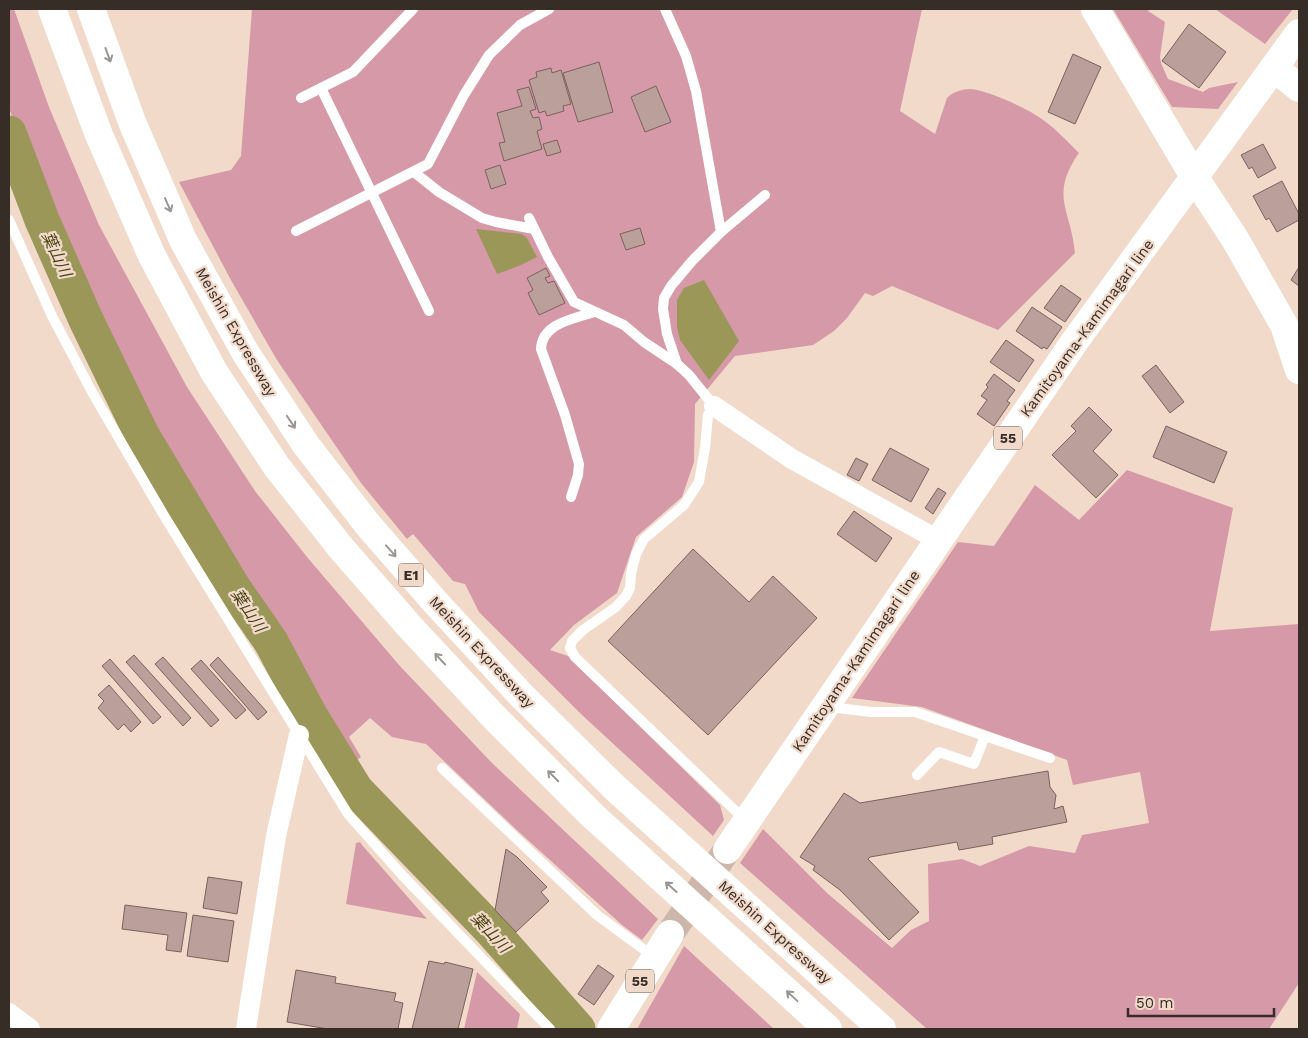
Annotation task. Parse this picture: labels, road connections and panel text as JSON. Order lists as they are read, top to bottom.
{
  "streets": {
    "main road": [
      "Kamitoyama-Kamimagari line",
      "Meishin Expressway",
      "55",
      "E1"
    ]
  },
  "water": ["葉山川"],
  "scale_bar": "50 m"
}
